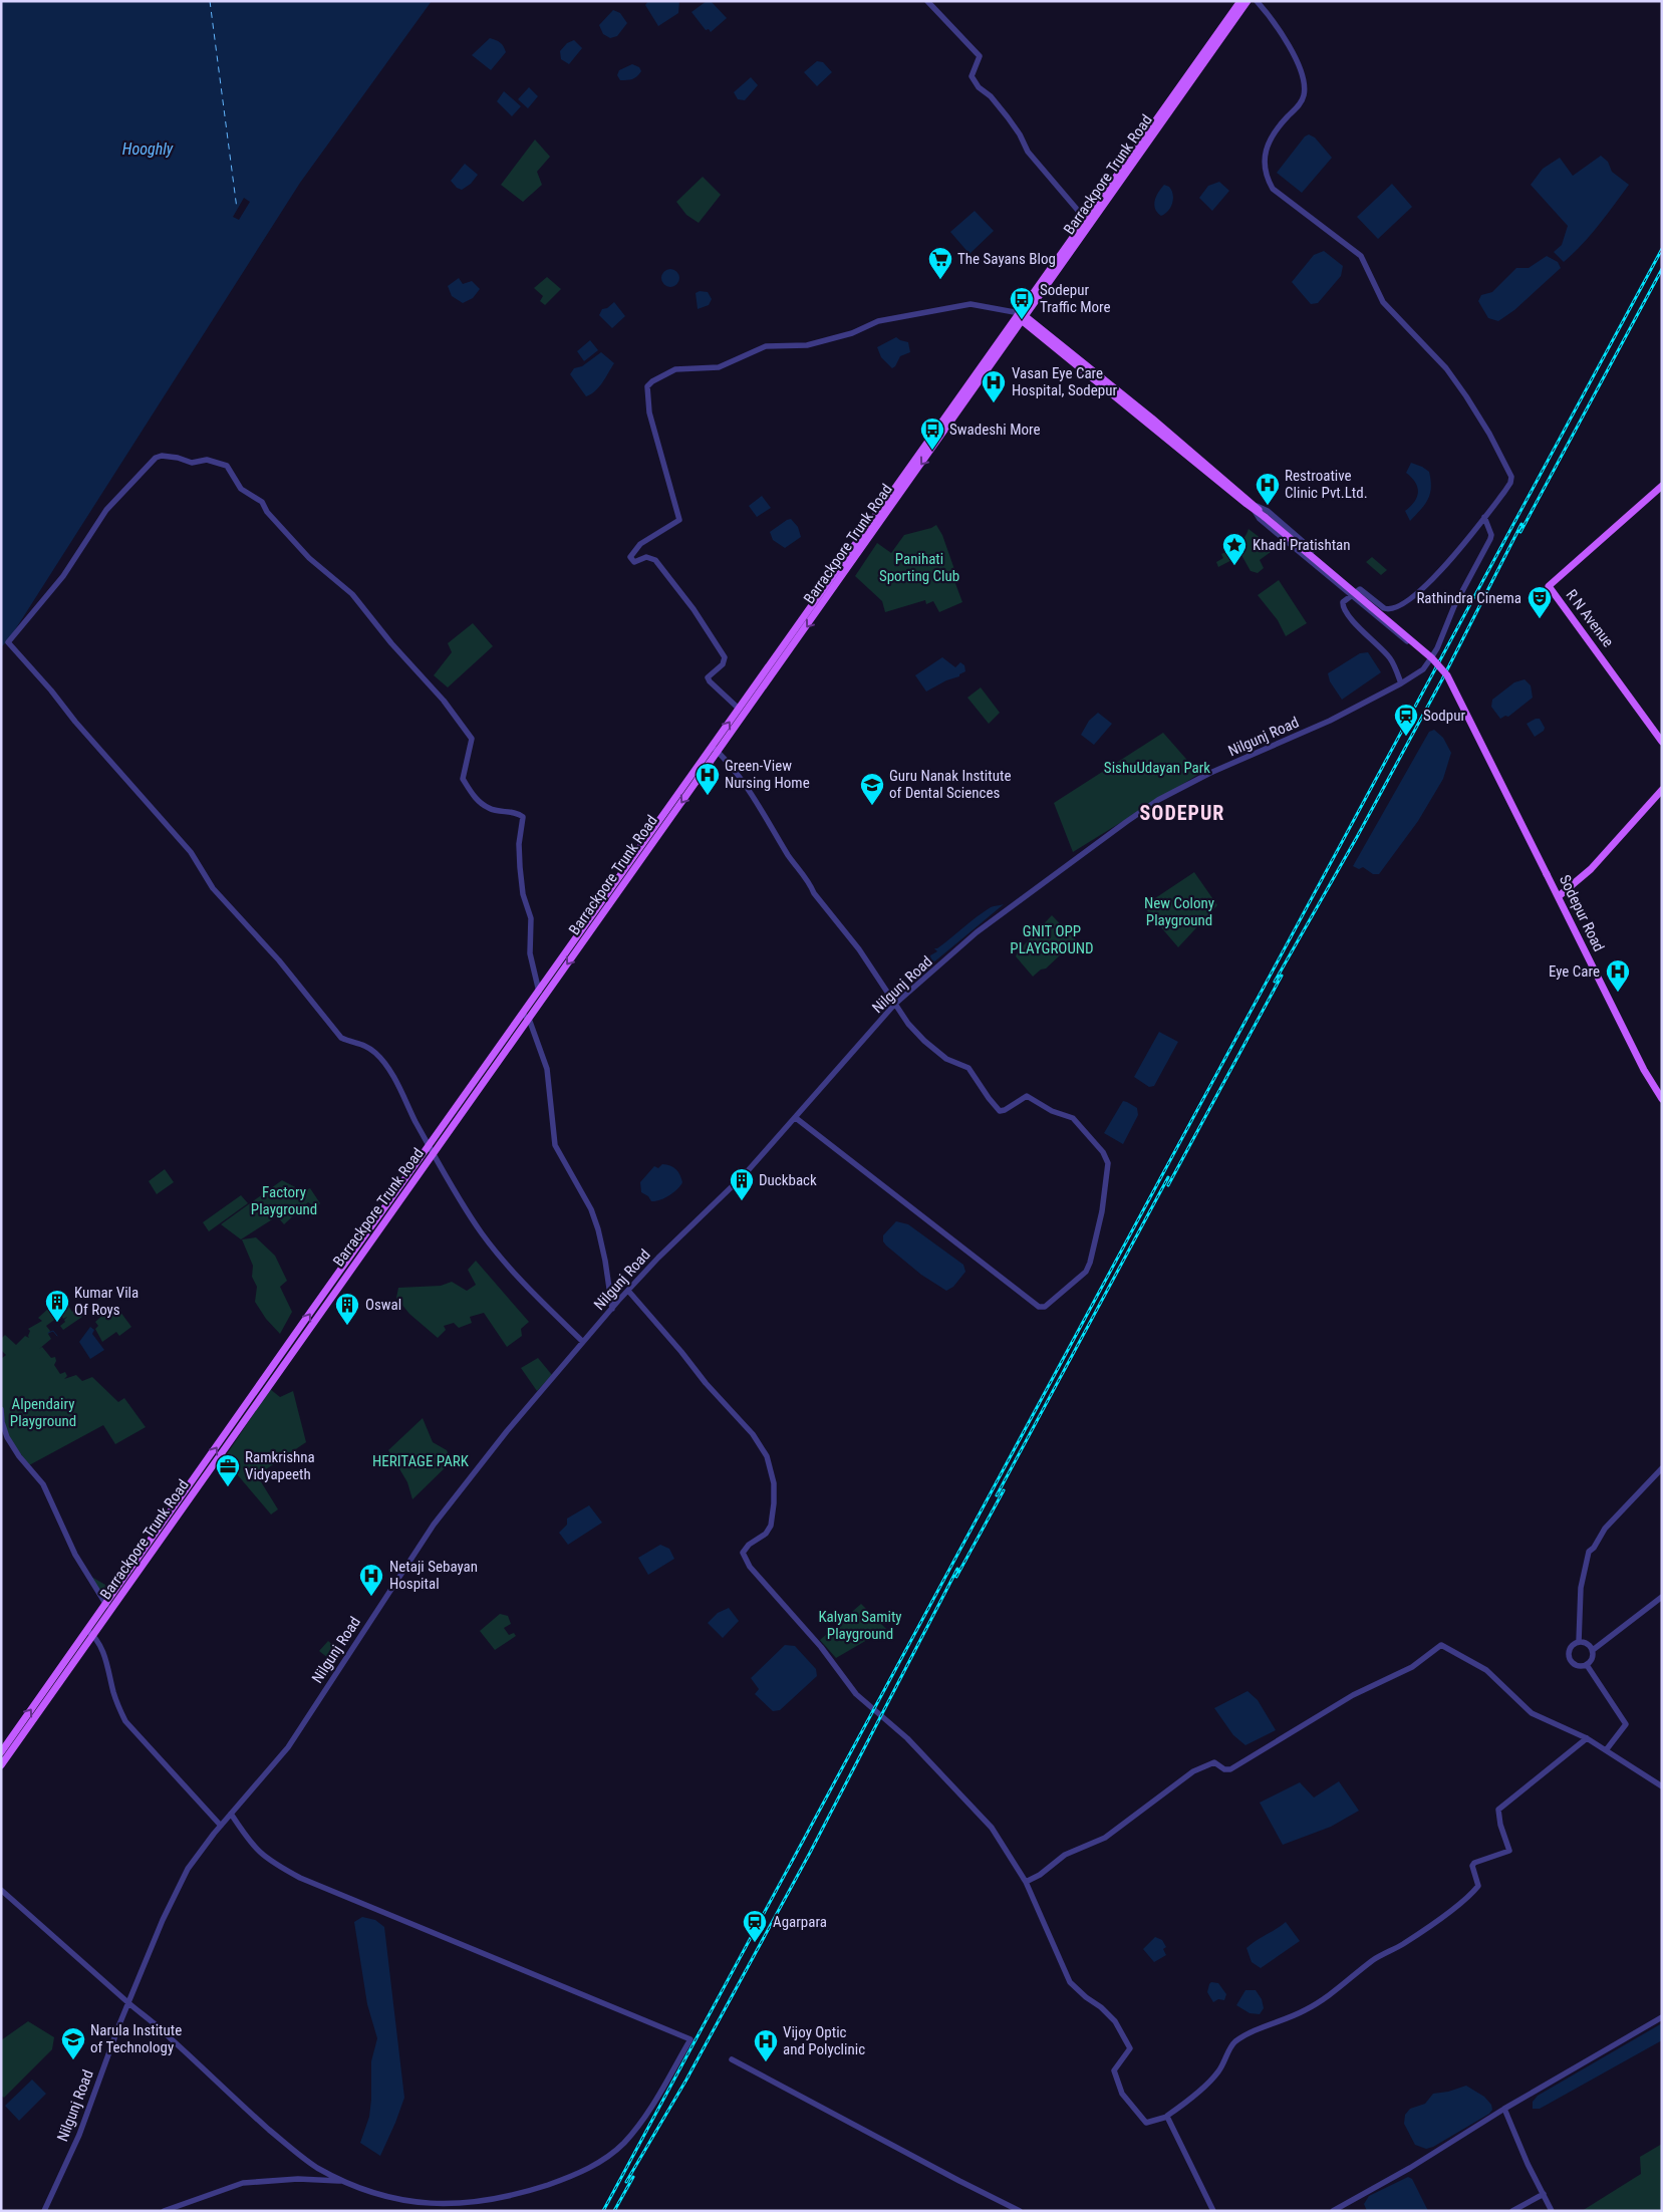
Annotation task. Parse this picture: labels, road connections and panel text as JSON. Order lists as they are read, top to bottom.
{
  "streets": {
    "main road": ["Barrackpore Trunk Road", "R N Avenue", "Sodepur Road"],
    "street": ["Nilgunj Road"]
  },
  "crossings": [
    ["Barrackpore Trunk Road", "Sodepur Road"]
  ],
  "districts": ["SODEPUR"],
  "water": ["Hooghly"],
  "parks": [
    "Panihati Sporting Club",
    "SishuUdayan Park",
    "New Colony Playground",
    "GNIT OPP PLAYGROUND",
    "Factory Playground",
    "Alpendairy Playground",
    "HERITAGE PARK",
    "Kalyan Samity Playground"
  ],
  "places": {
    "supermarket": ["The Sayans Blog"],
    "bus stop": ["Sodepur Traffic More", "Swadeshi More"],
    "hospital": [
      "Vasan Eye Care Hospital, Sodepur",
      "Restroative Clinic Pvt.Ltd.",
      "Green-View Nursing Home",
      "Eye Care",
      "Netaji Sebayan Hospital",
      "Vijoy Optic and Polyclinic"
    ],
    "place": ["Khadi Pratishtan"],
    "theatre": ["Rathindra Cinema"],
    "station": ["Sodpur", "Agarpara"],
    "school or university": ["Guru Nanak Institute of Dental Sciences", "Narula Institute of Technology"],
    "building": ["Duckback", "Kumar Vila Of Roys", "Oswal"],
    "office": ["Ramkrishna Vidyapeeth"]
  }
}
